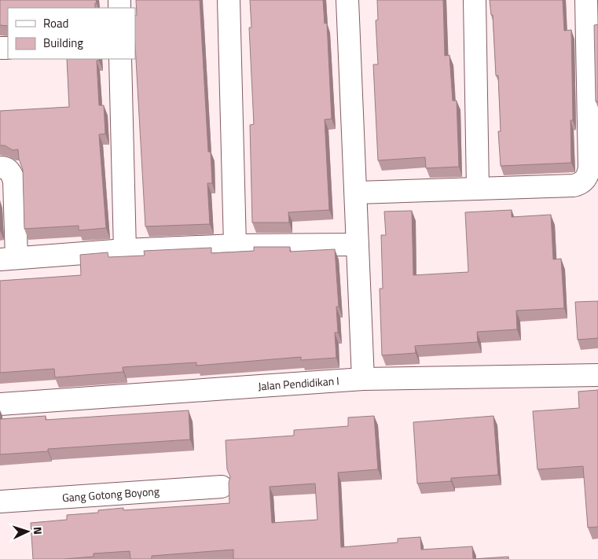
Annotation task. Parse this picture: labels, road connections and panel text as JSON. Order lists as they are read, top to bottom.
{
  "streets": {
    "street": ["Jalan Pendidikan I", "Gang Gotong Boyong"]
  },
  "legend": ["Road", "Building"],
  "north": "right"
}
